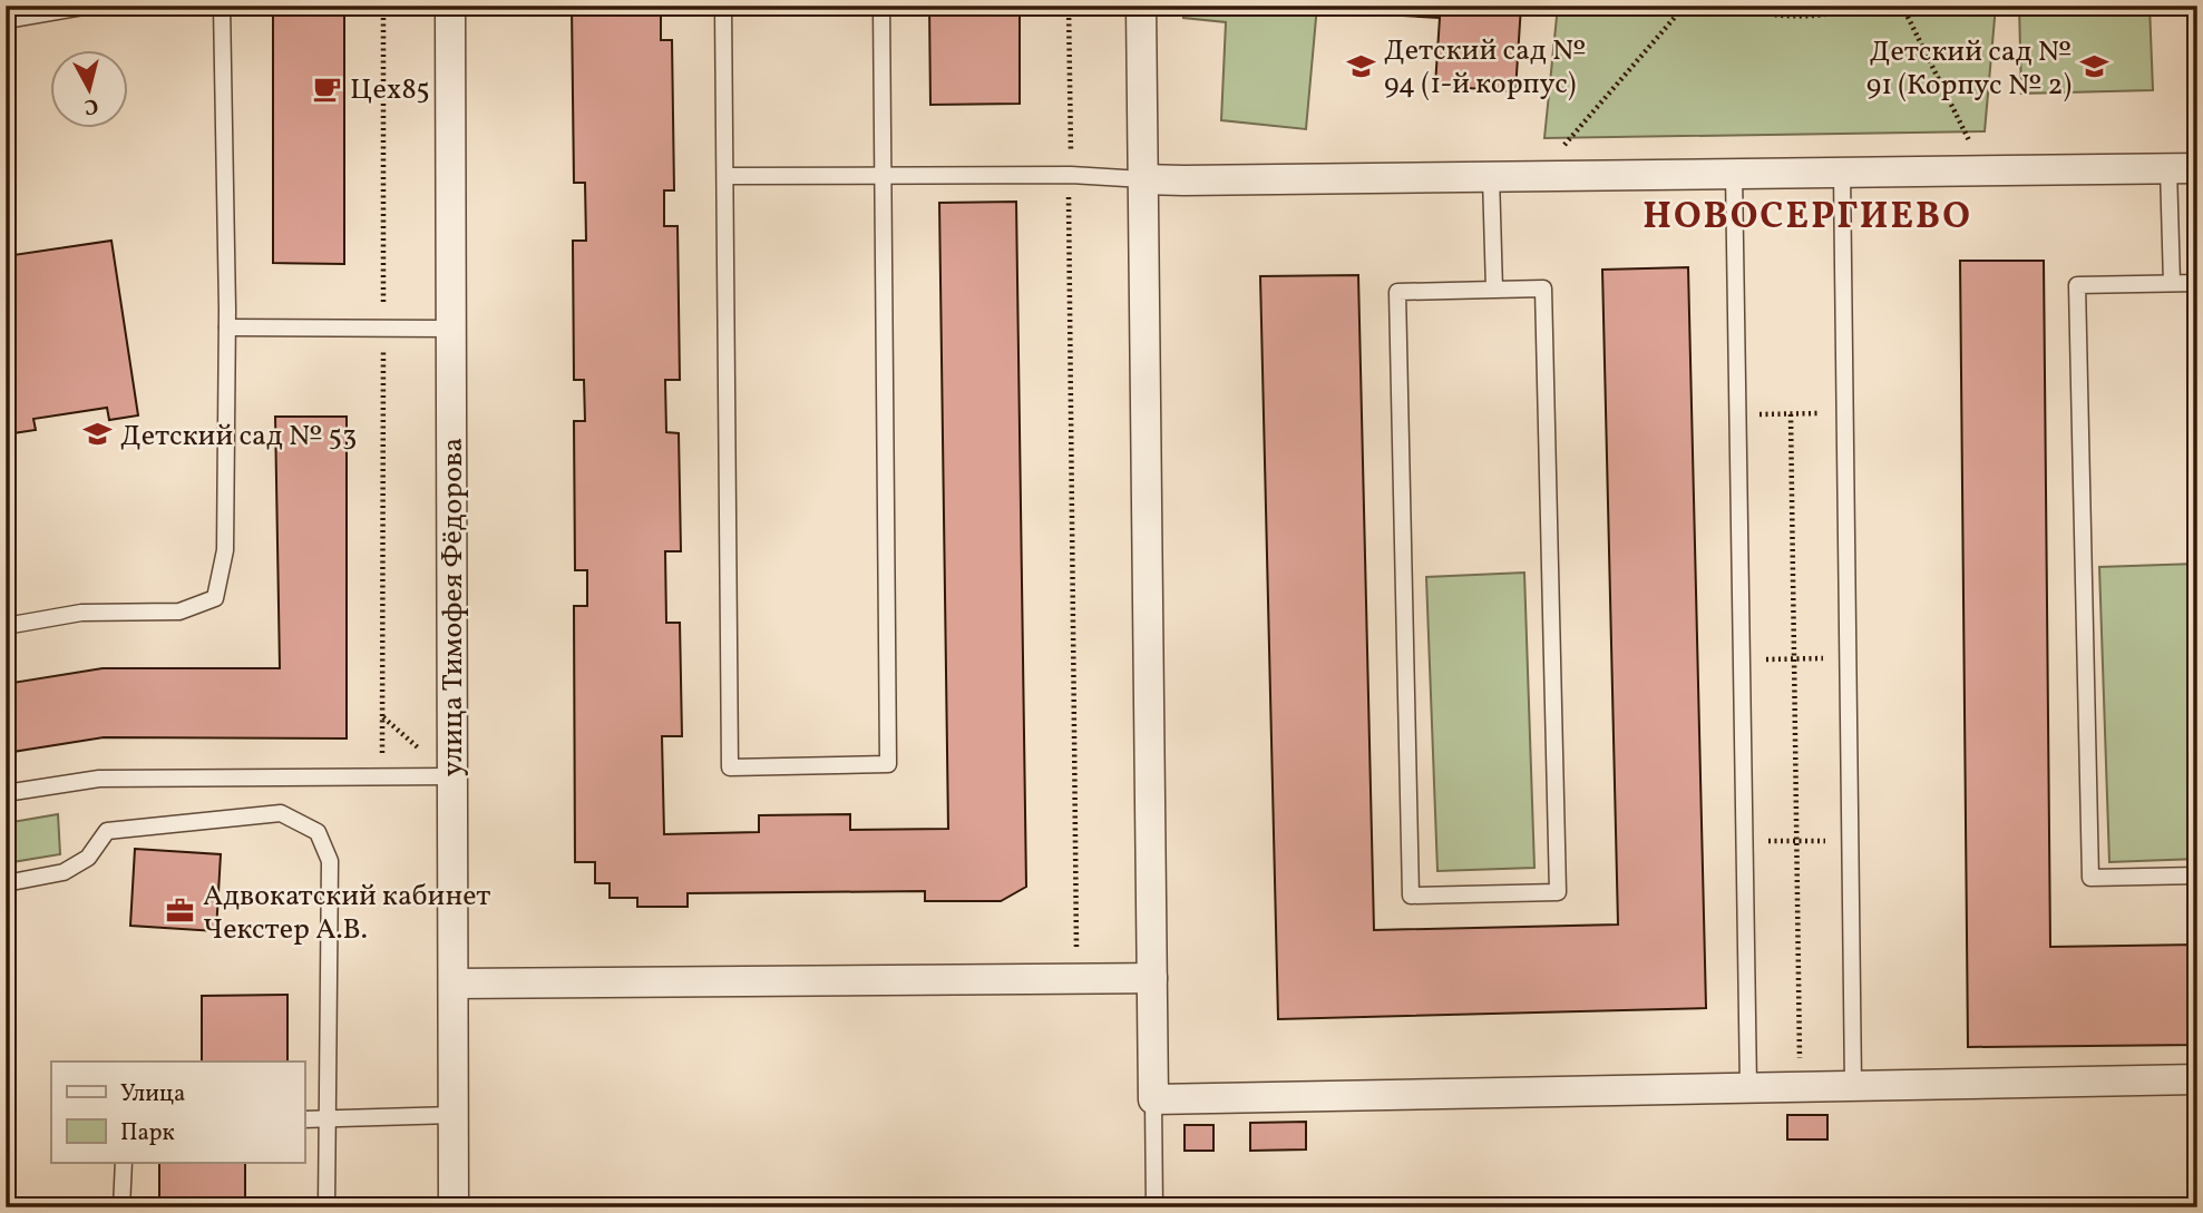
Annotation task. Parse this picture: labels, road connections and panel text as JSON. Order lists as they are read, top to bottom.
{
  "streets": {
    "street": ["улица Тимофея Фёдорова"]
  },
  "districts": ["НОВОСЕРГИЕВО"],
  "places": {
    "school or university": ["Детский сад № 94 (1-й корпус)", "Детский сад № 91 (Корпус № 2)", "Детский сад № 53"],
    "cafe": ["Цех85"],
    "office": ["Адвокатский кабинет Чекстер А.В."]
  },
  "legend": ["Улица", "Парк"],
  "north": "bottom"
}
